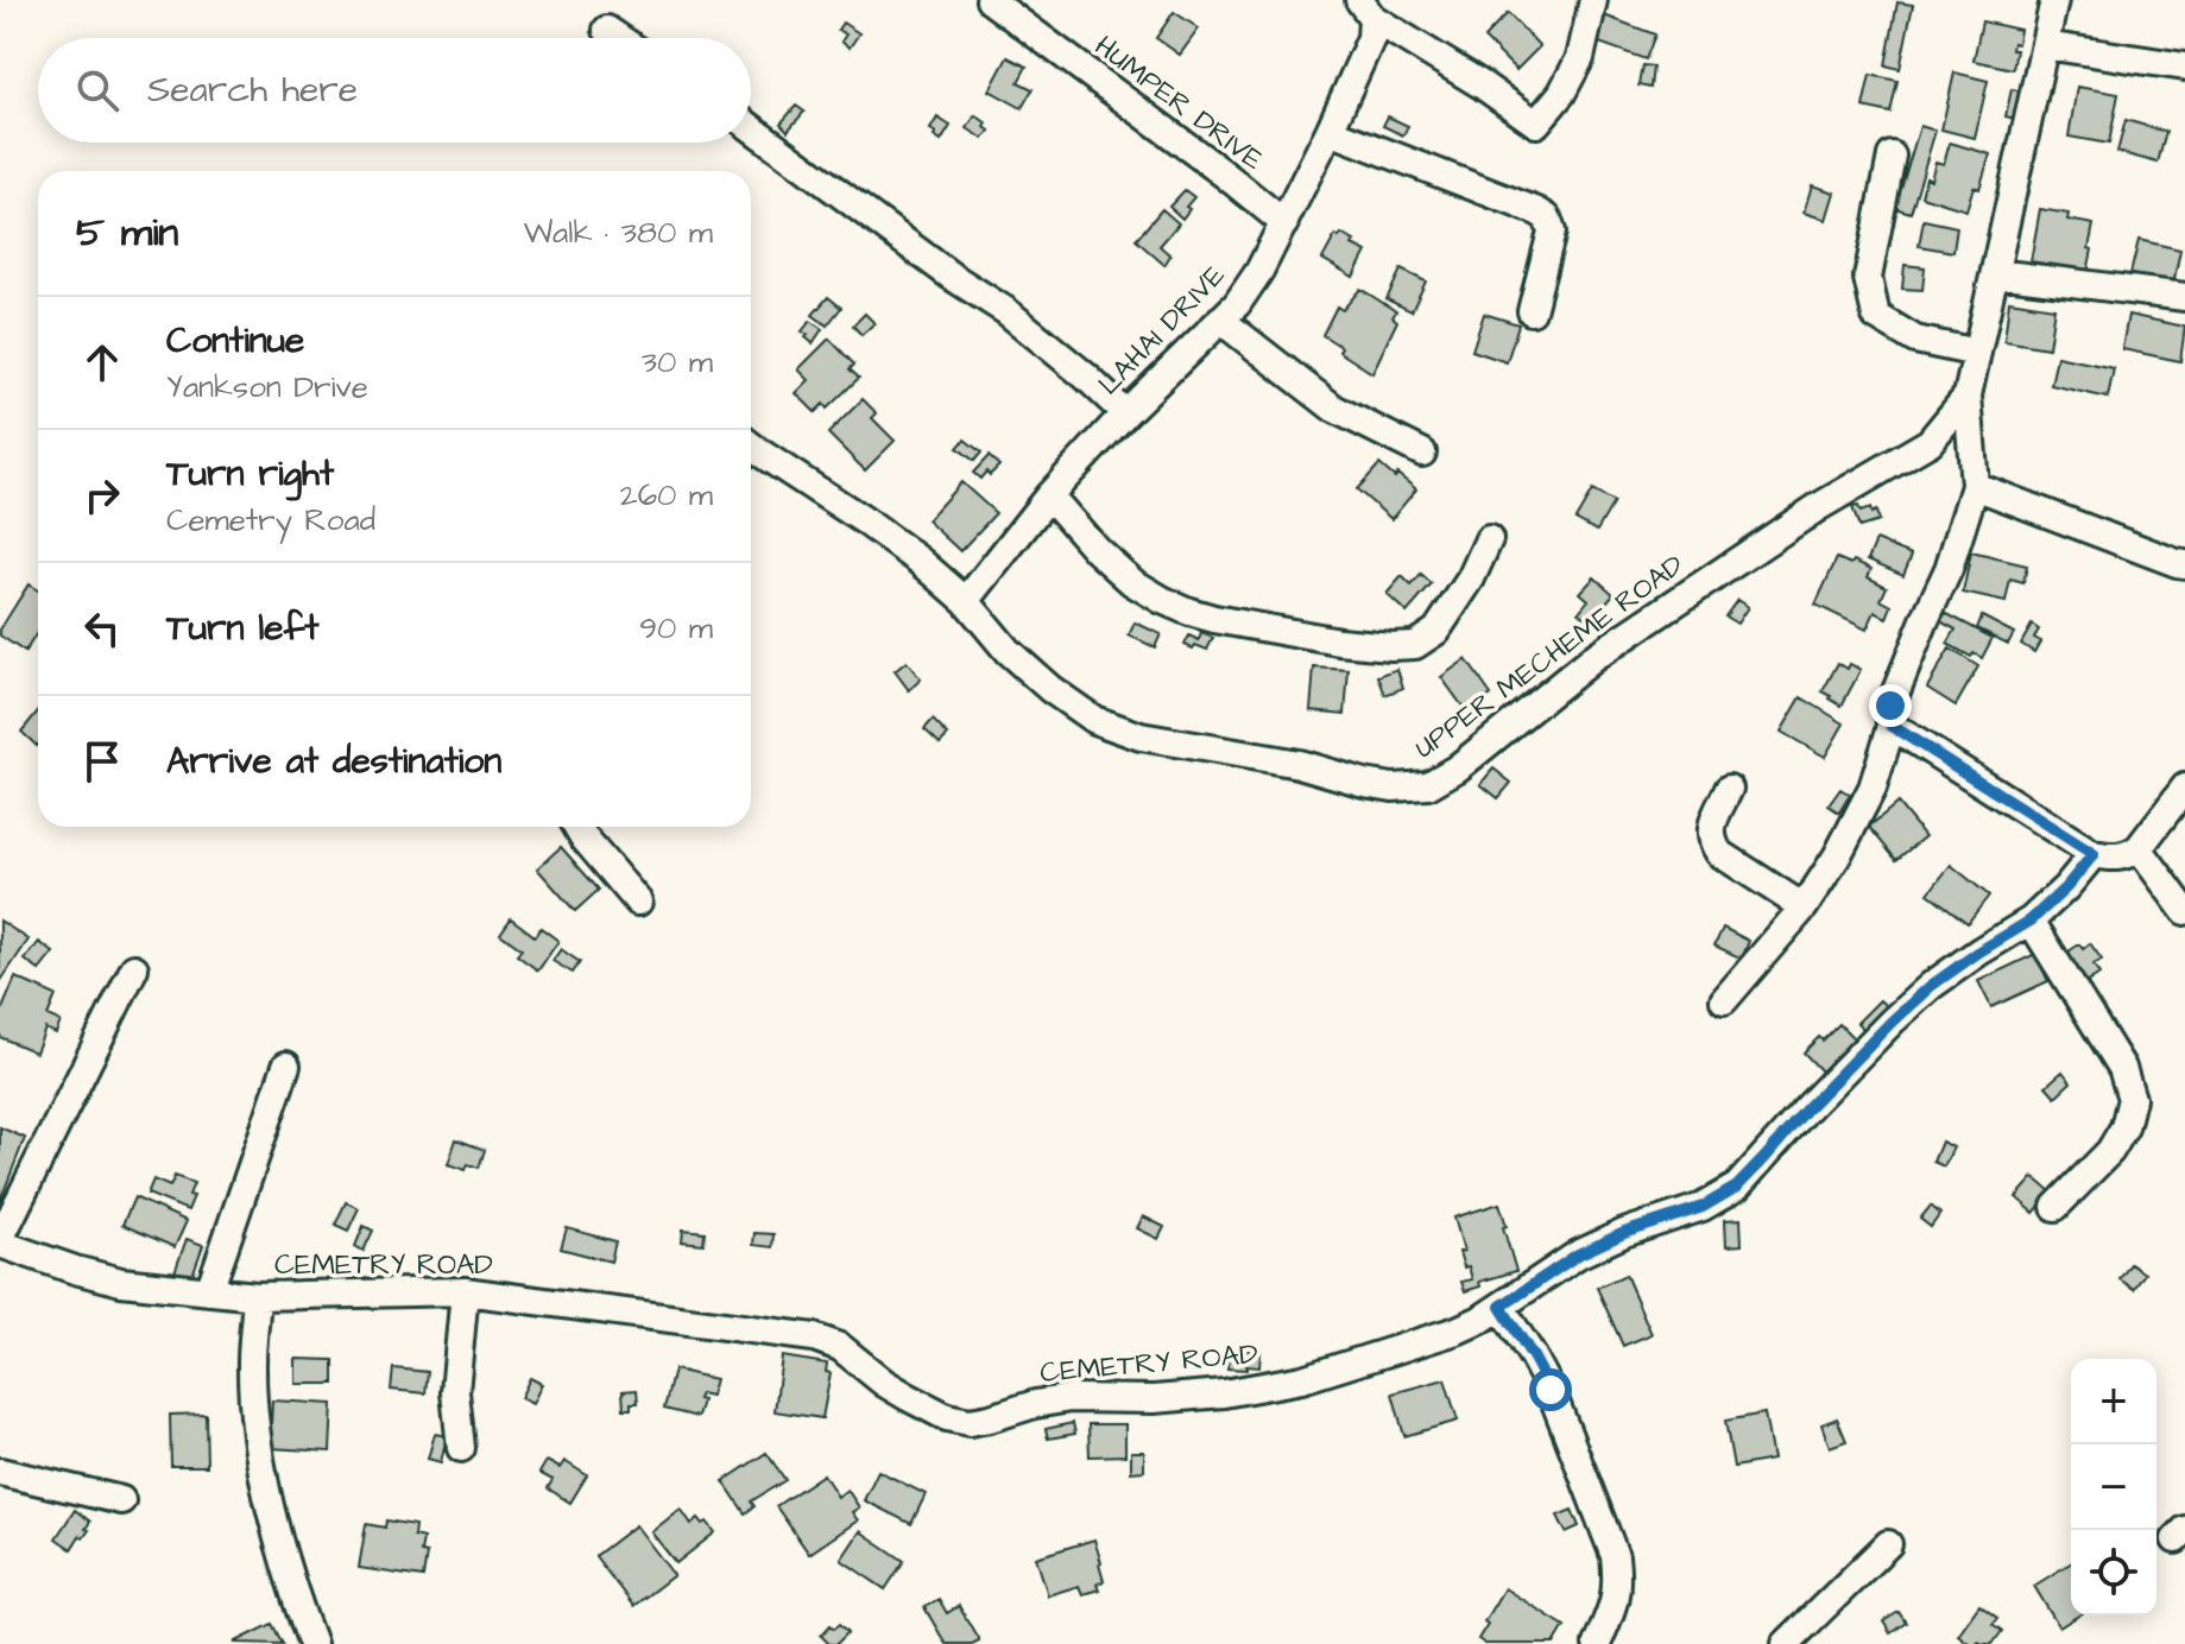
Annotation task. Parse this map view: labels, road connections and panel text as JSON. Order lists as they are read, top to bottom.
{
  "streets": {
    "street": [
      "HUMPER DRIVE",
      "LAHAI DRIVE",
      "UPPER MECHEME ROAD",
      "CEMETRY ROAD"
    ]
  },
  "crossings": [
    ["HUMPER DRIVE", "LAHAI DRIVE"],
    ["LAHAI DRIVE", "UPPER MECHEME ROAD"]
  ],
  "page": {
    "search": "Search here",
    "heading": ["5 min", "Walk · 380 m"],
    "list": [
      ["Continue", "Yankson Drive", "30 m"],
      ["Turn right", "Cemetry Road", "260 m"],
      ["Turn left", "90 m"],
      "Arrive at destination"
    ],
    "map_buttons": ["+", "−"]
  }
}
